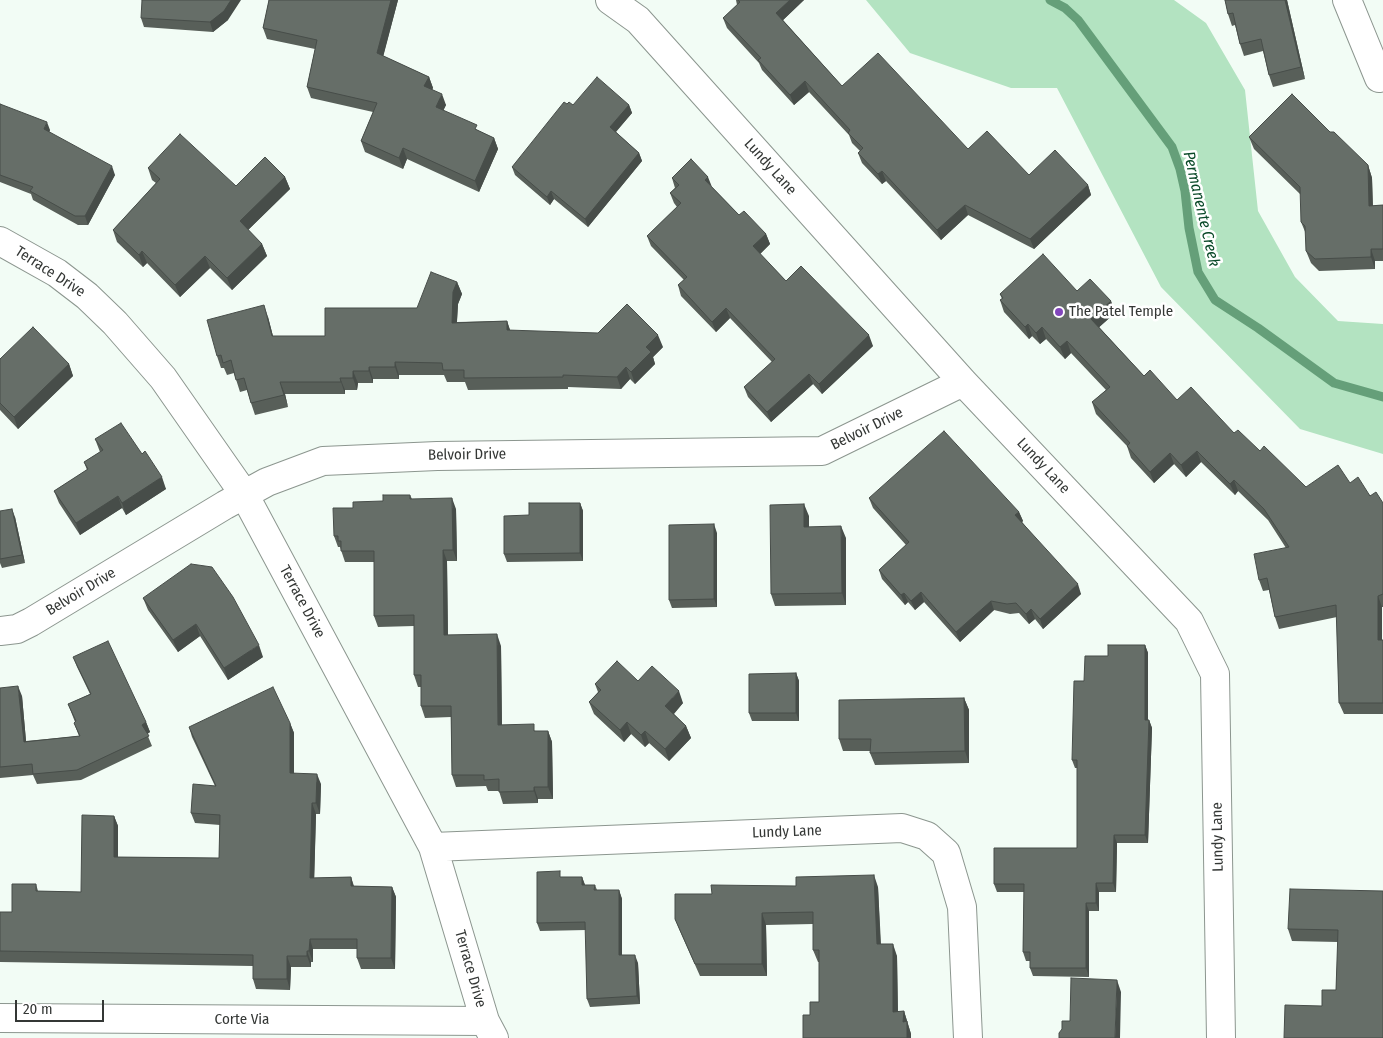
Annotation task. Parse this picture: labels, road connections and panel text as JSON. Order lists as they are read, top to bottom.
{
  "streets": {
    "street": [
      "Lundy Lane",
      "Terrace Drive",
      "Belvoir Drive",
      "Corte Via"
    ]
  },
  "crossings": [
    ["Lundy Lane", "Terrace Drive"],
    ["Lundy Lane", "Belvoir Drive"],
    ["Terrace Drive", "Belvoir Drive"],
    ["Terrace Drive", "Corte Via"]
  ],
  "water": ["Permanente Creek"],
  "places": ["The Patel Temple"],
  "scale_bar": "20 m"
}
